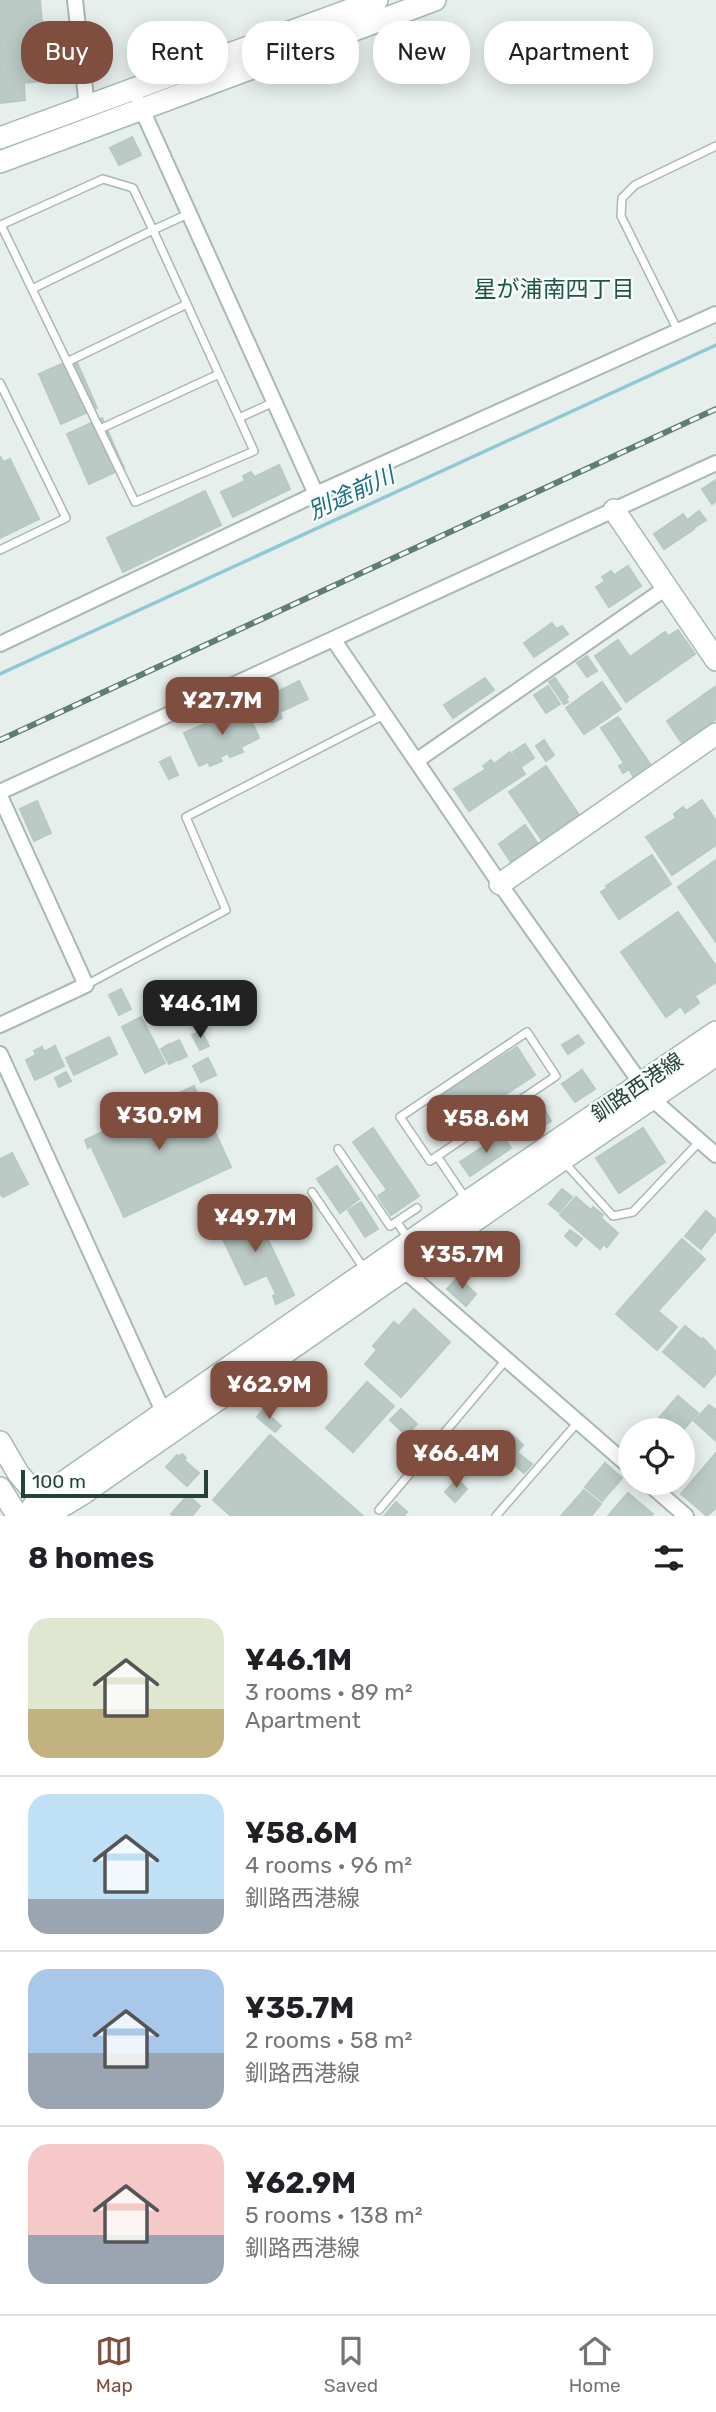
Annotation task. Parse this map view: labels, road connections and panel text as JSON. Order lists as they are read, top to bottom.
{
  "streets": {
    "street": ["釧路西港線"]
  },
  "districts": ["星が浦南四丁目"],
  "water": ["別途前川"],
  "scale_bar": "100 m",
  "page": {
    "chip": [
      "Buy",
      "Rent",
      "Filters",
      "New",
      "Apartment"
    ],
    "price": [
      "¥27.7M",
      "¥46.1M",
      "¥30.9M",
      "¥58.6M",
      "¥49.7M",
      "¥35.7M",
      "¥62.9M",
      "¥66.4M"
    ],
    "scale": "100 m",
    "heading": "8 homes",
    "list": [
      {
        "name": "¥46.1M",
        "note": "3 rooms · 89 m² · Apartment"
      },
      {
        "name": "¥58.6M",
        "note": "4 rooms · 96 m² · 釧路西港線"
      },
      {
        "name": "¥35.7M",
        "note": "2 rooms · 58 m² · 釧路西港線"
      },
      {
        "name": "¥62.9M",
        "note": "5 rooms · 138 m² · 釧路西港線"
      }
    ],
    "tabs": ["Map", "Saved", "Home"]
  }
}
